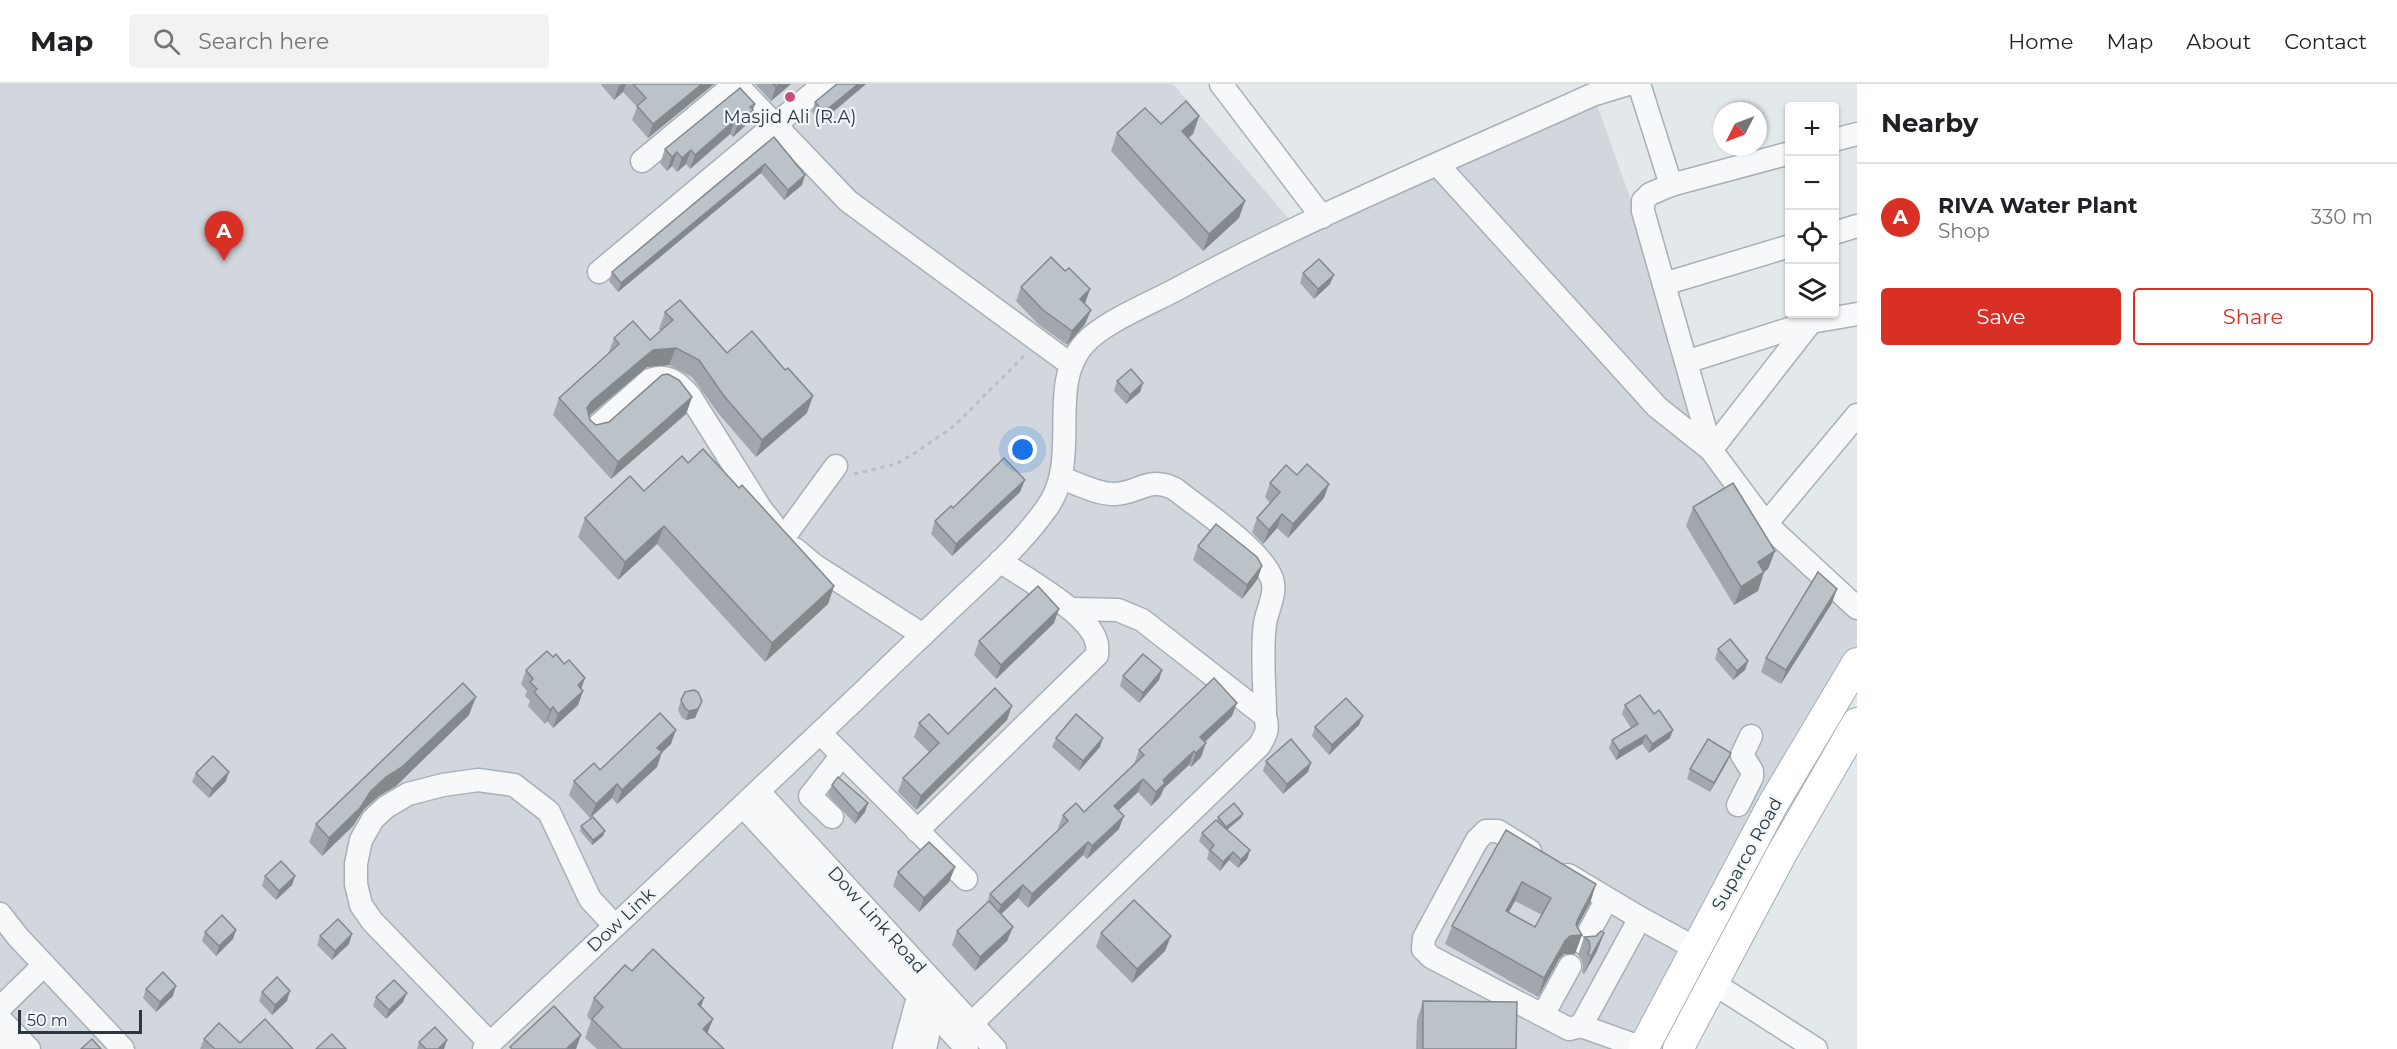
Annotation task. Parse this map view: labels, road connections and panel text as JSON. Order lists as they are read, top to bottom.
{
  "streets": {
    "main road": ["Suparco Road"],
    "street": ["Dow Link", "Dow Link Road"]
  },
  "crossings": [
    ["Dow Link", "Dow Link Road"]
  ],
  "places": ["Masjid Ali (R.A)"],
  "scale_bar": "50 m",
  "north": "bottom left",
  "page": {
    "header": "Map",
    "search": "Search here",
    "nav": [
      "Home",
      "Map",
      "About",
      "Contact"
    ],
    "heading": "Nearby",
    "map_buttons": ["+", "−"],
    "list": [
      {
        "mark": "A",
        "name": "RIVA Water Plant",
        "note": "Shop",
        "value": "330 m"
      }
    ],
    "pins": "A",
    "buttons": ["Save", "Share"],
    "scale": "50 m"
  }
}
